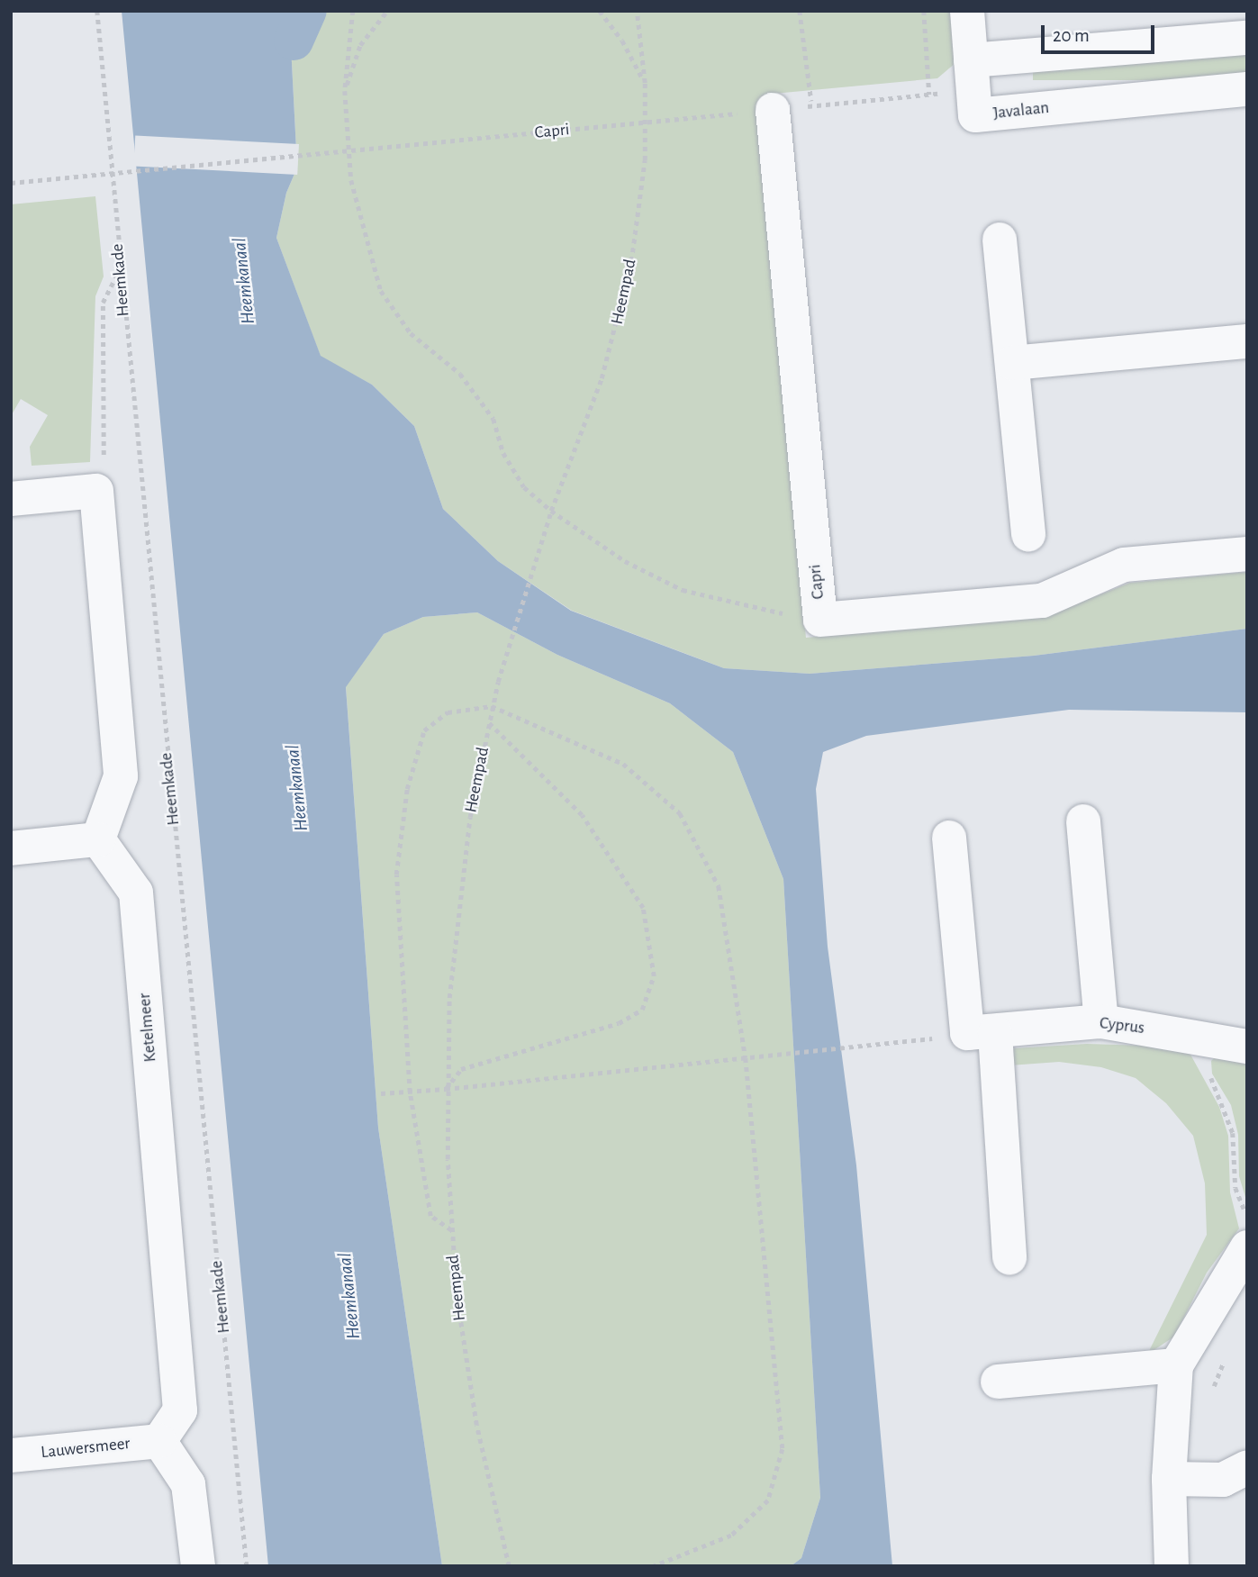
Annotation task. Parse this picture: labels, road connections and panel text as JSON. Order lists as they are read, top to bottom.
{
  "streets": {
    "street": [
      "Javalaan",
      "Capri",
      "Cyprus",
      "Ketelmeer",
      "Lauwersmeer"
    ],
    "path": ["Heemkade", "Heempad"]
  },
  "crossings": [
    ["Capri", "Heemkade"],
    ["Capri", "Heempad"],
    ["Ketelmeer", "Lauwersmeer"]
  ],
  "water": ["Heemkanaal"],
  "scale_bar": "20 m"
}
